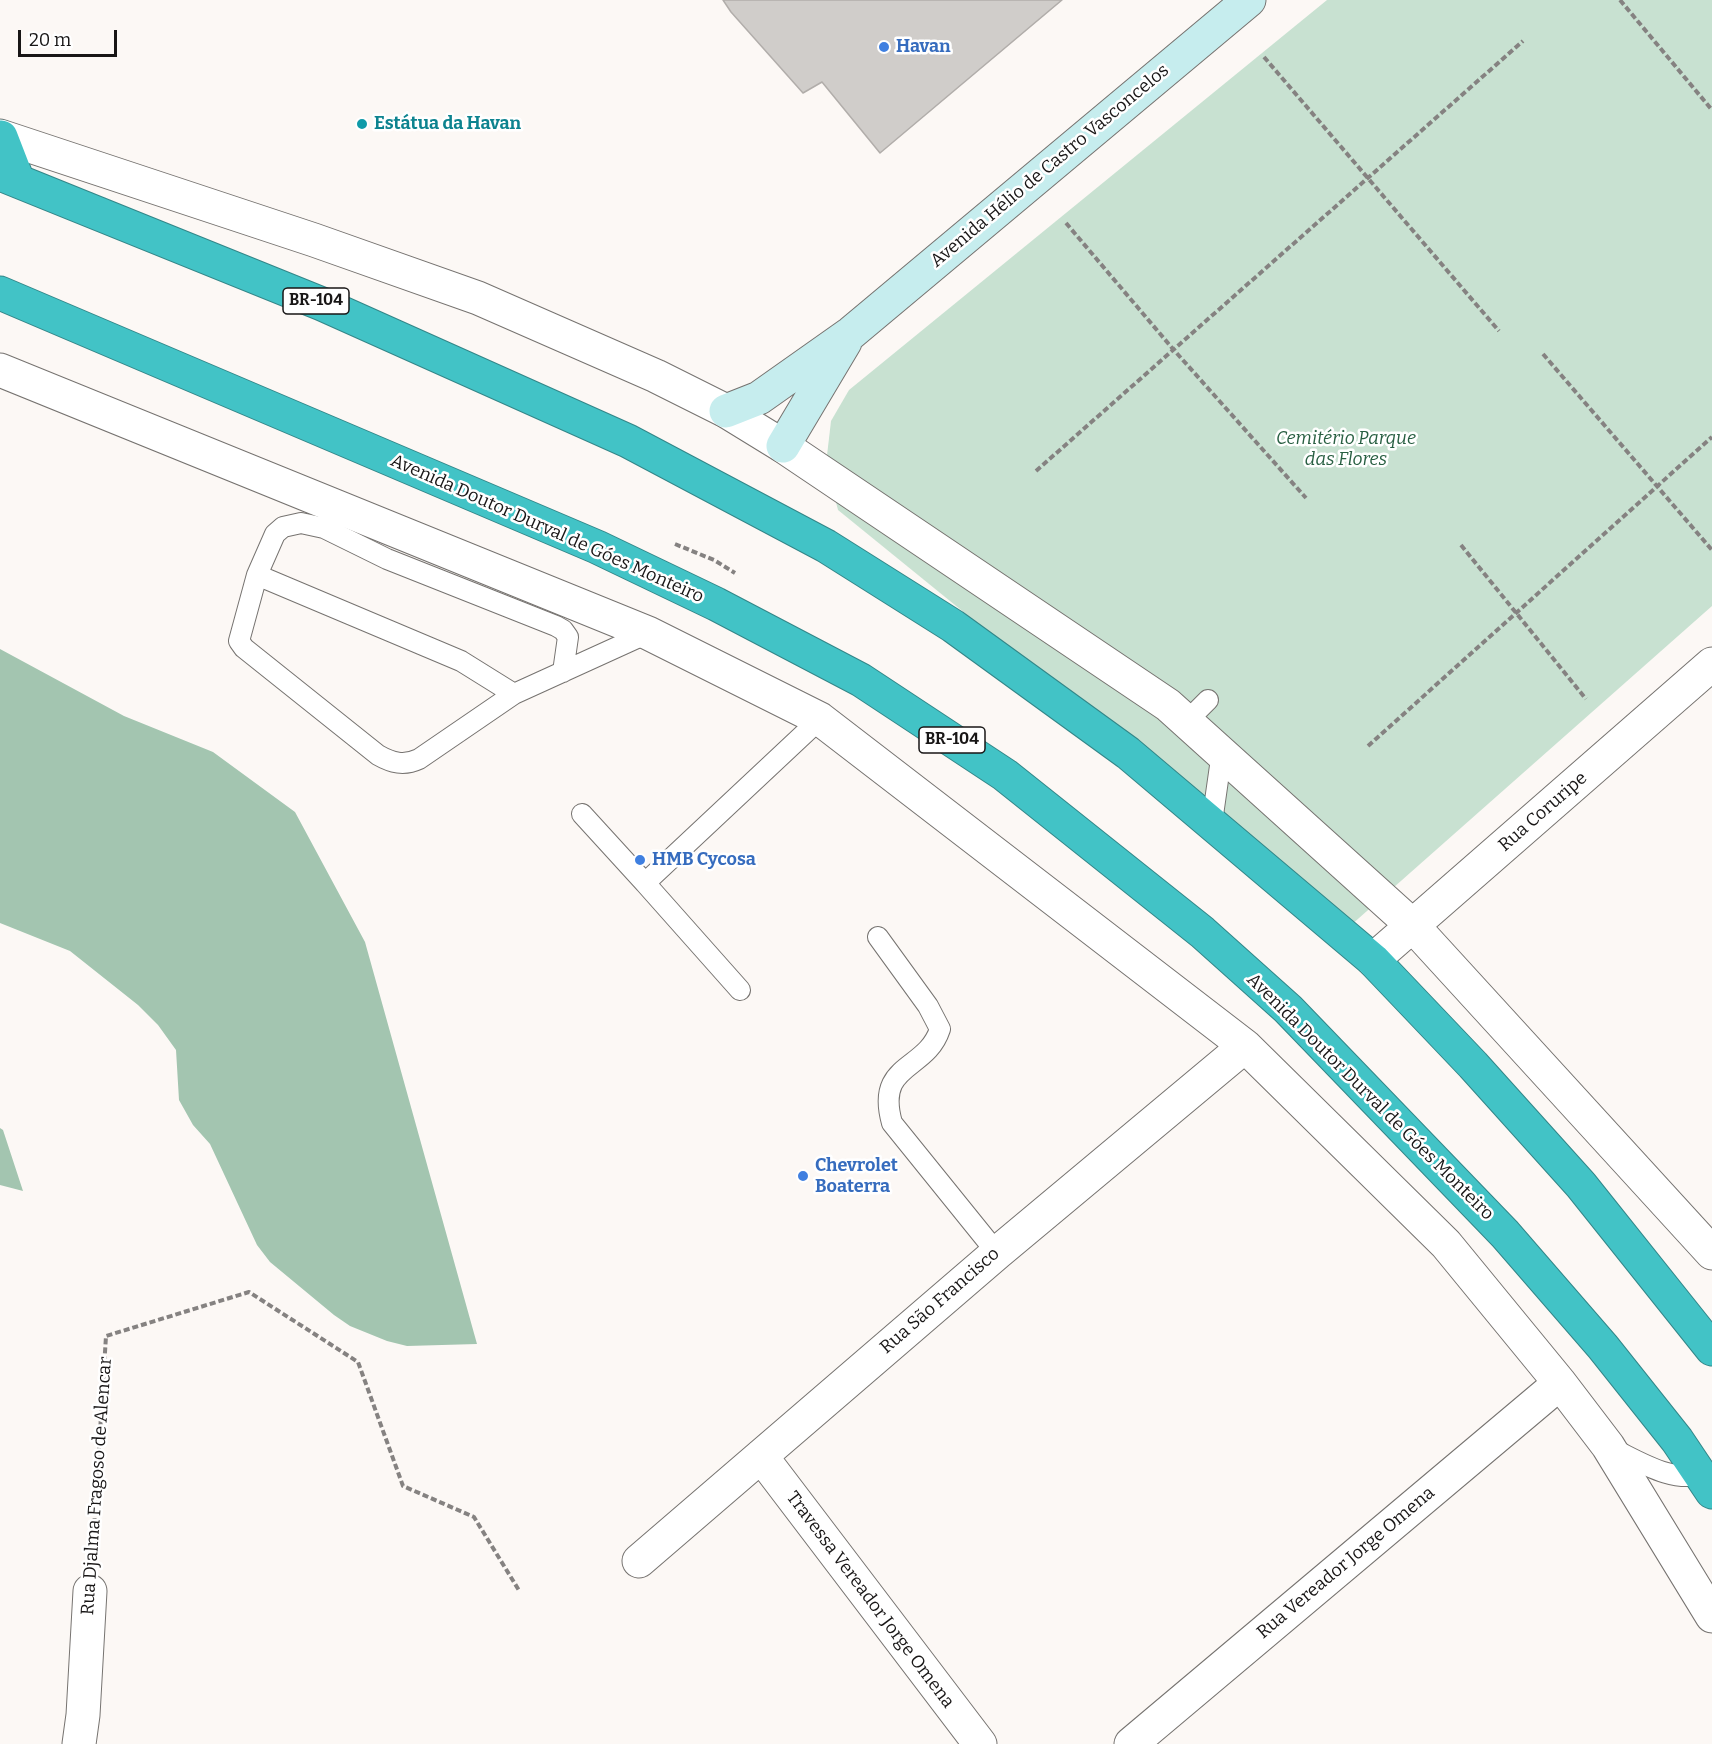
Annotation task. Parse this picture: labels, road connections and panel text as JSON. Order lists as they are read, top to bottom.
{
  "streets": {
    "highway": ["BR-104", "Avenida Doutor Durval de Góes Monteiro"],
    "street": [
      "Avenida Hélio de Castro Vasconcelos",
      "Rua Coruripe",
      "Rua São Francisco",
      "Rua Djalma Fragoso de Alencar",
      "Rua Vereador Jorge Omena",
      "Travessa Vereador Jorge Omena"
    ]
  },
  "crossings": [
    ["BR-104", "Rua Coruripe"],
    ["Rua São Francisco", "Travessa Vereador Jorge Omena"]
  ],
  "parks": ["Cemitério Parque das Flores"],
  "places": [
    "Havan",
    "Estátua da Havan",
    "HMB Cycosa",
    "Chevrolet Boaterra"
  ],
  "scale_bar": "20 m"
}
